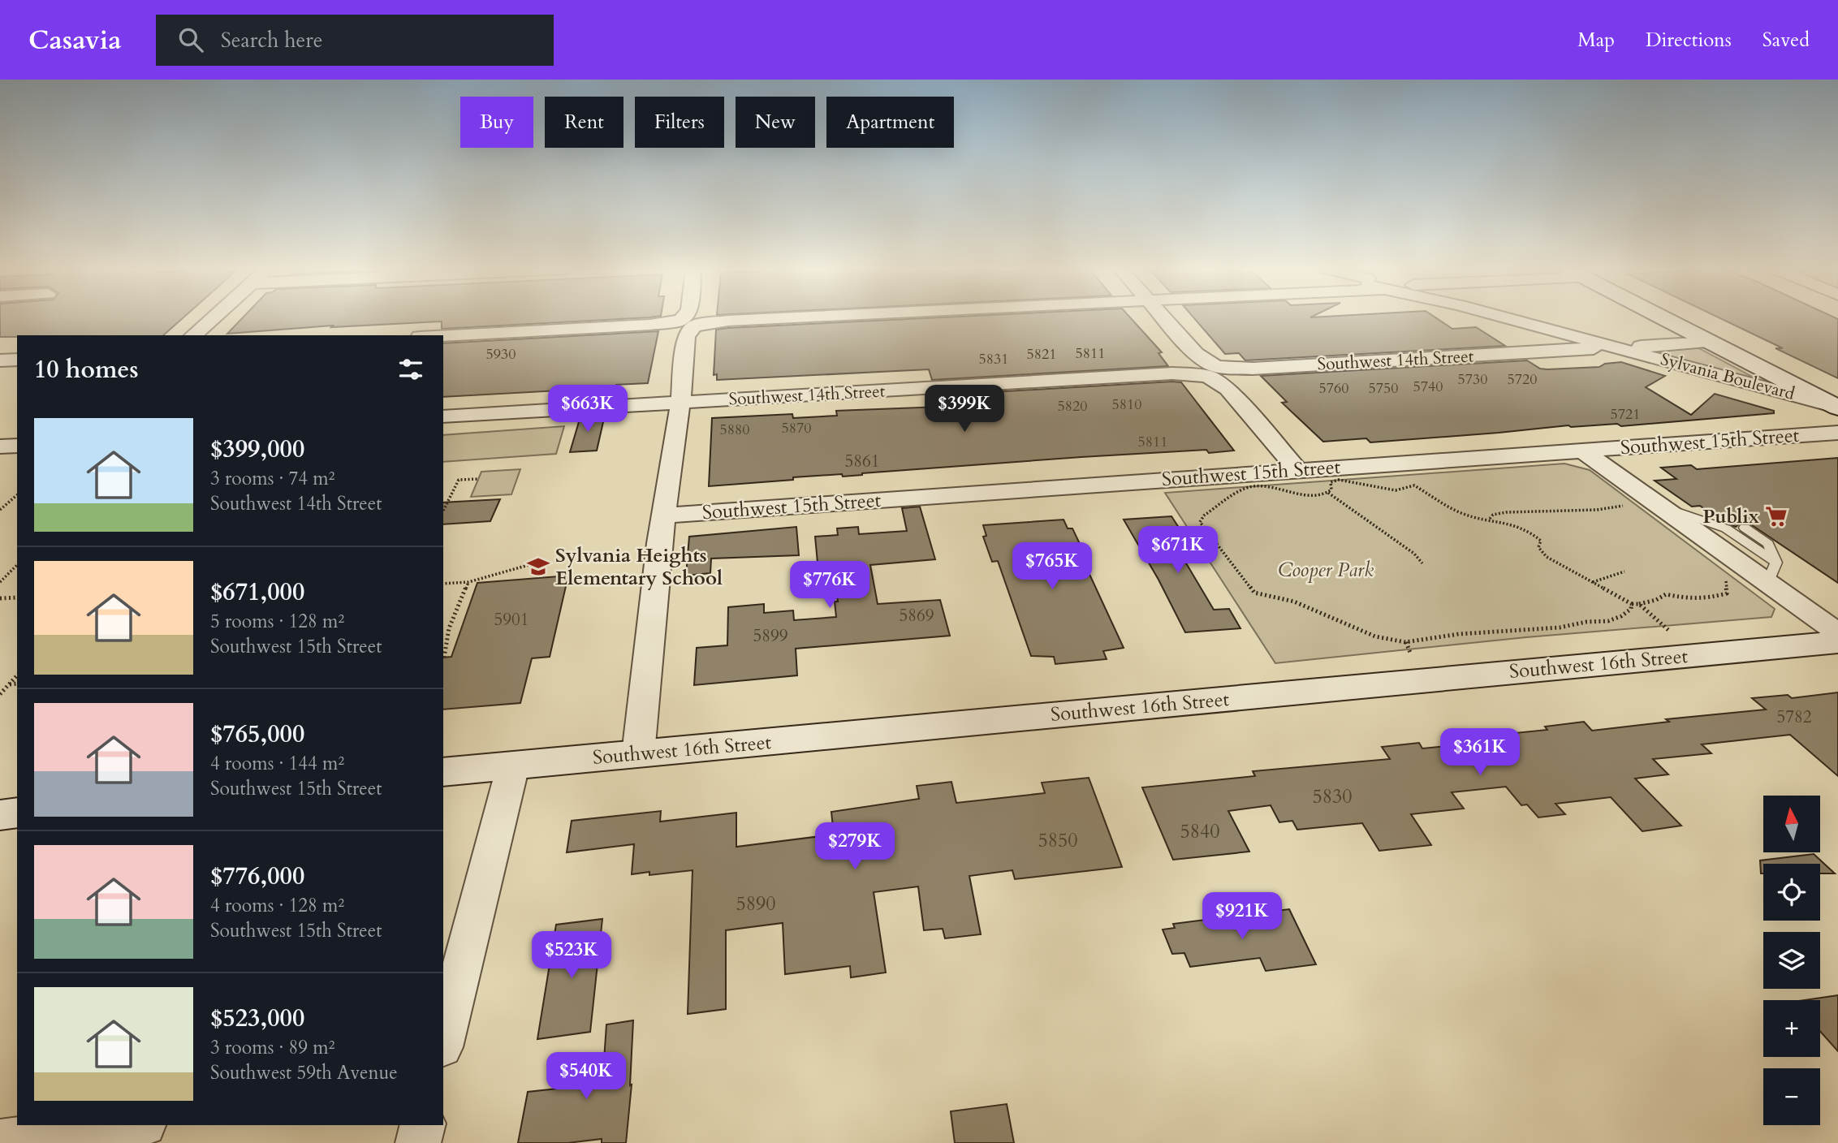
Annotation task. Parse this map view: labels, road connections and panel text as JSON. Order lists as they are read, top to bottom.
{
  "streets": {
    "street": [
      "Southwest 14th Street",
      "Sylvania Boulevard",
      "Southwest 15th Street",
      "Southwest 16th Street"
    ]
  },
  "crossings": [
    ["Southwest 14th Street", "Sylvania Boulevard"]
  ],
  "parks": ["Cooper Park"],
  "places": {
    "supermarket": ["Publix"],
    "school or university": ["Sylvania Heights Elementary School"]
  },
  "house_numbers": [
    "5811",
    "5930",
    "5821",
    "5831",
    "5730",
    "5720",
    "5740",
    "5760",
    "5750",
    "5810",
    "5820",
    "5721",
    "5870",
    "5880",
    "5811",
    "5861",
    "5869",
    "5901",
    "5899",
    "5782",
    "5830",
    "5840",
    "5850",
    "5890"
  ],
  "north": "top",
  "page": {
    "header": "Casavia",
    "search": "Search here",
    "nav": ["Map", "Directions", "Saved"],
    "chip": [
      "Buy",
      "Rent",
      "Filters",
      "New",
      "Apartment"
    ],
    "heading": "10 homes",
    "price": [
      "$663K",
      "$399K",
      "$671K",
      "$765K",
      "$776K",
      "$361K",
      "$279K",
      "$921K",
      "$523K",
      "$540K"
    ],
    "list": [
      {
        "name": "$399,000",
        "note": "3 rooms · 74 m² · Southwest 14th Street"
      },
      {
        "name": "$671,000",
        "note": "5 rooms · 128 m² · Southwest 15th Street"
      },
      {
        "name": "$765,000",
        "note": "4 rooms · 144 m² · Southwest 15th Street"
      },
      {
        "name": "$776,000",
        "note": "4 rooms · 128 m² · Southwest 15th Street"
      },
      {
        "name": "$523,000",
        "note": "3 rooms · 89 m² · Southwest 59th Avenue"
      }
    ],
    "map_buttons": ["+", "−"]
  }
}
